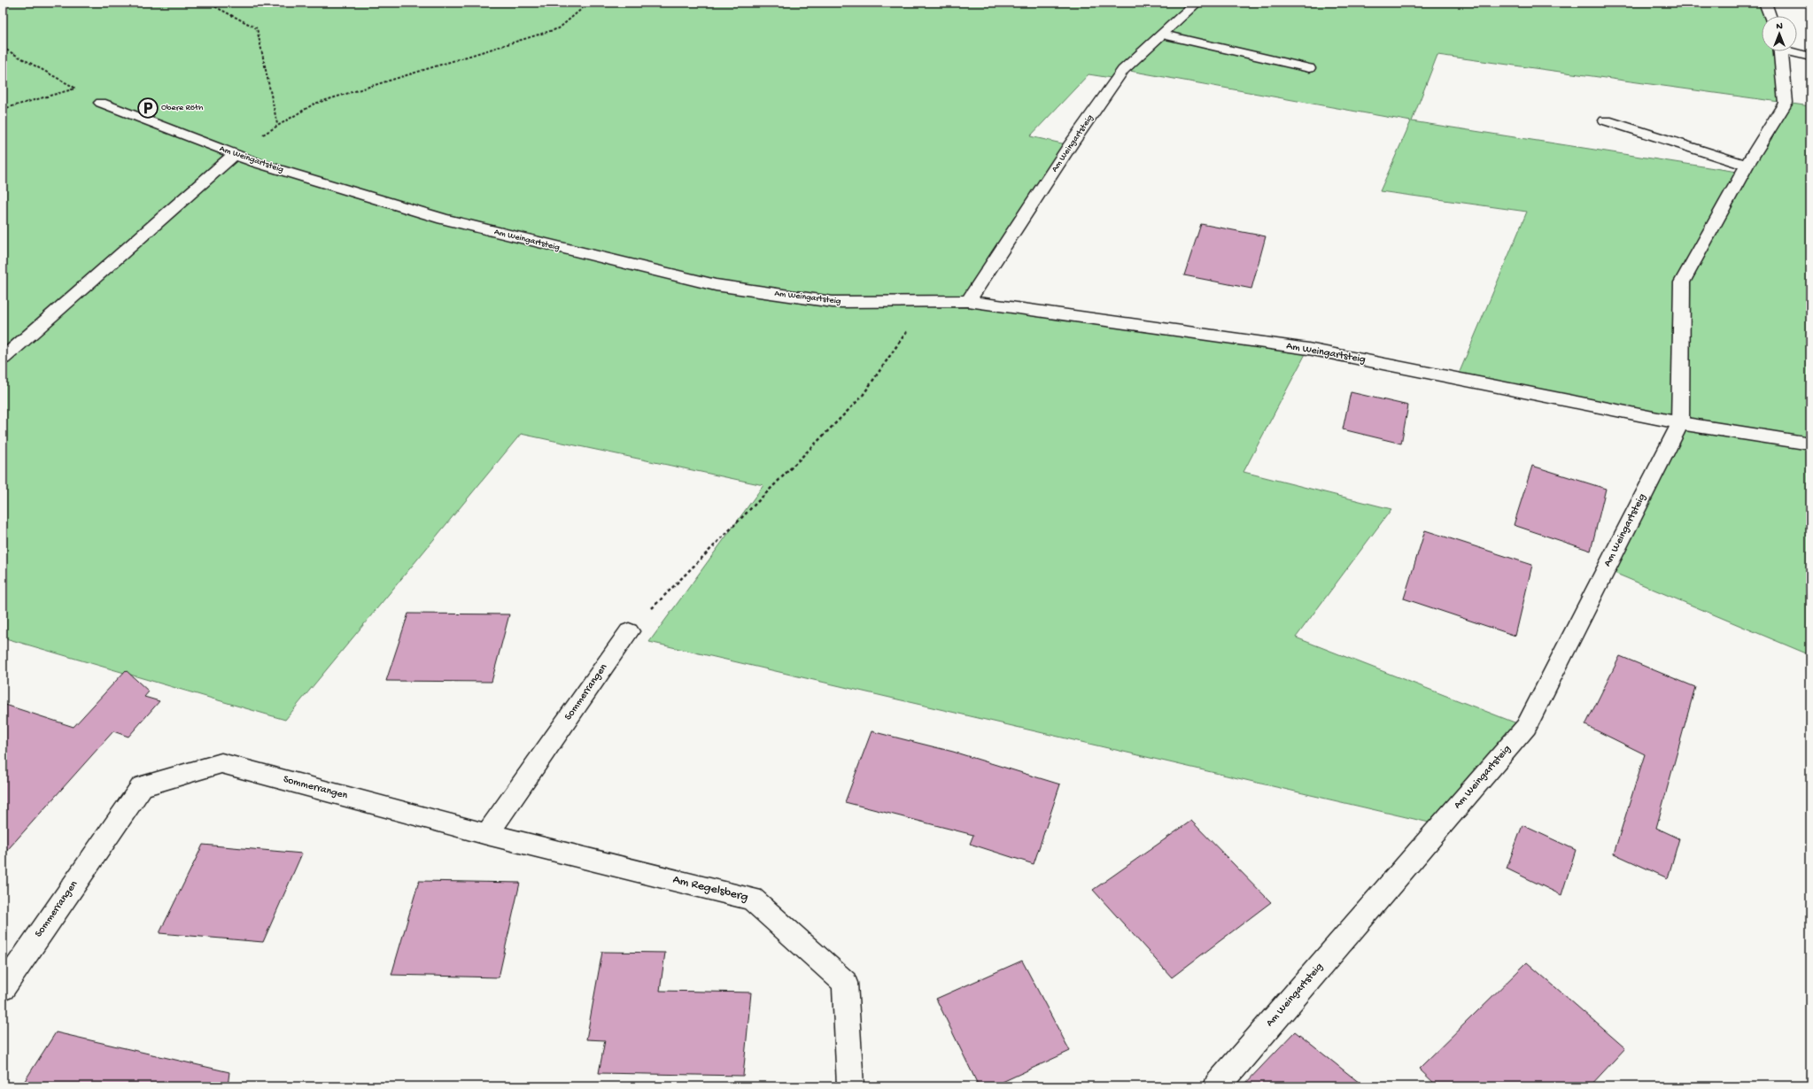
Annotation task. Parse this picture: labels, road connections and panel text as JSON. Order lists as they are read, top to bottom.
{
  "streets": {
    "street": ["Am Weingartsteig", "Sommerrangen", "Am Regelsberg"]
  },
  "crossings": [
    ["Sommerrangen", "Am Regelsberg"]
  ],
  "places": {
    "parking": ["Obere Röth"]
  },
  "north": "top"
}
